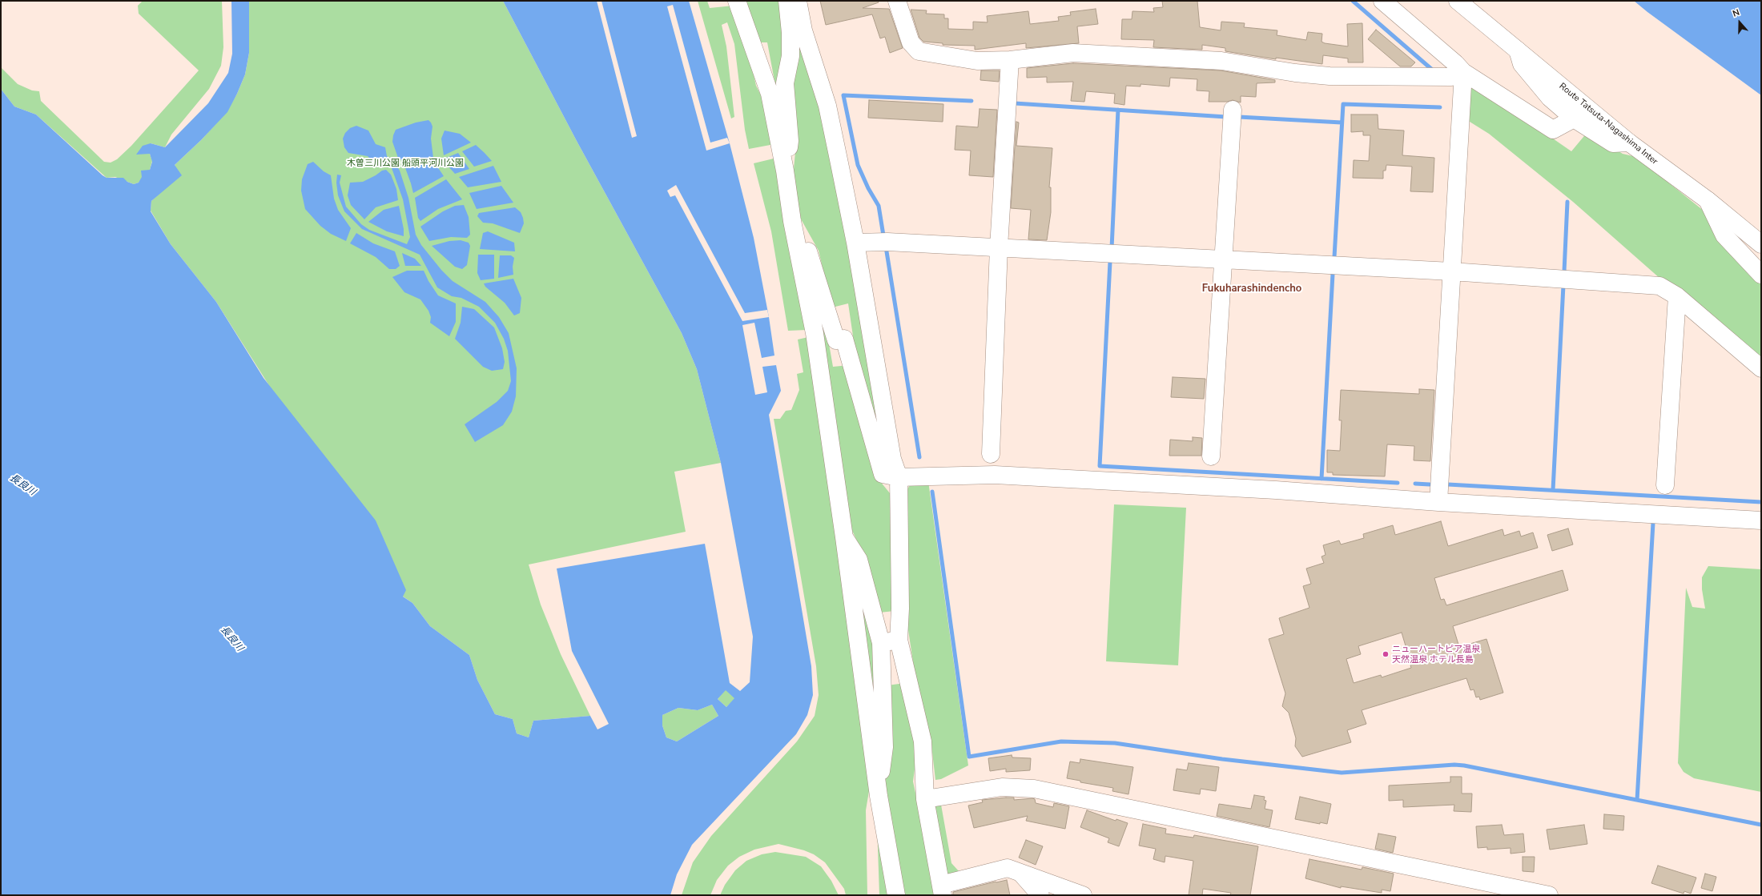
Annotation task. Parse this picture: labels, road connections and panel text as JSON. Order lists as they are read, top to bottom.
{
  "streets": {
    "street": ["Route Tatsuta-Nagashima Inter"]
  },
  "districts": ["Fukuharashindencho"],
  "water": ["長良川"],
  "parks": ["木曽三川公園 船頭平河川公園"],
  "places": ["ニューハートピア温泉 天然温泉 ホテル長島"],
  "north": "top"
}
